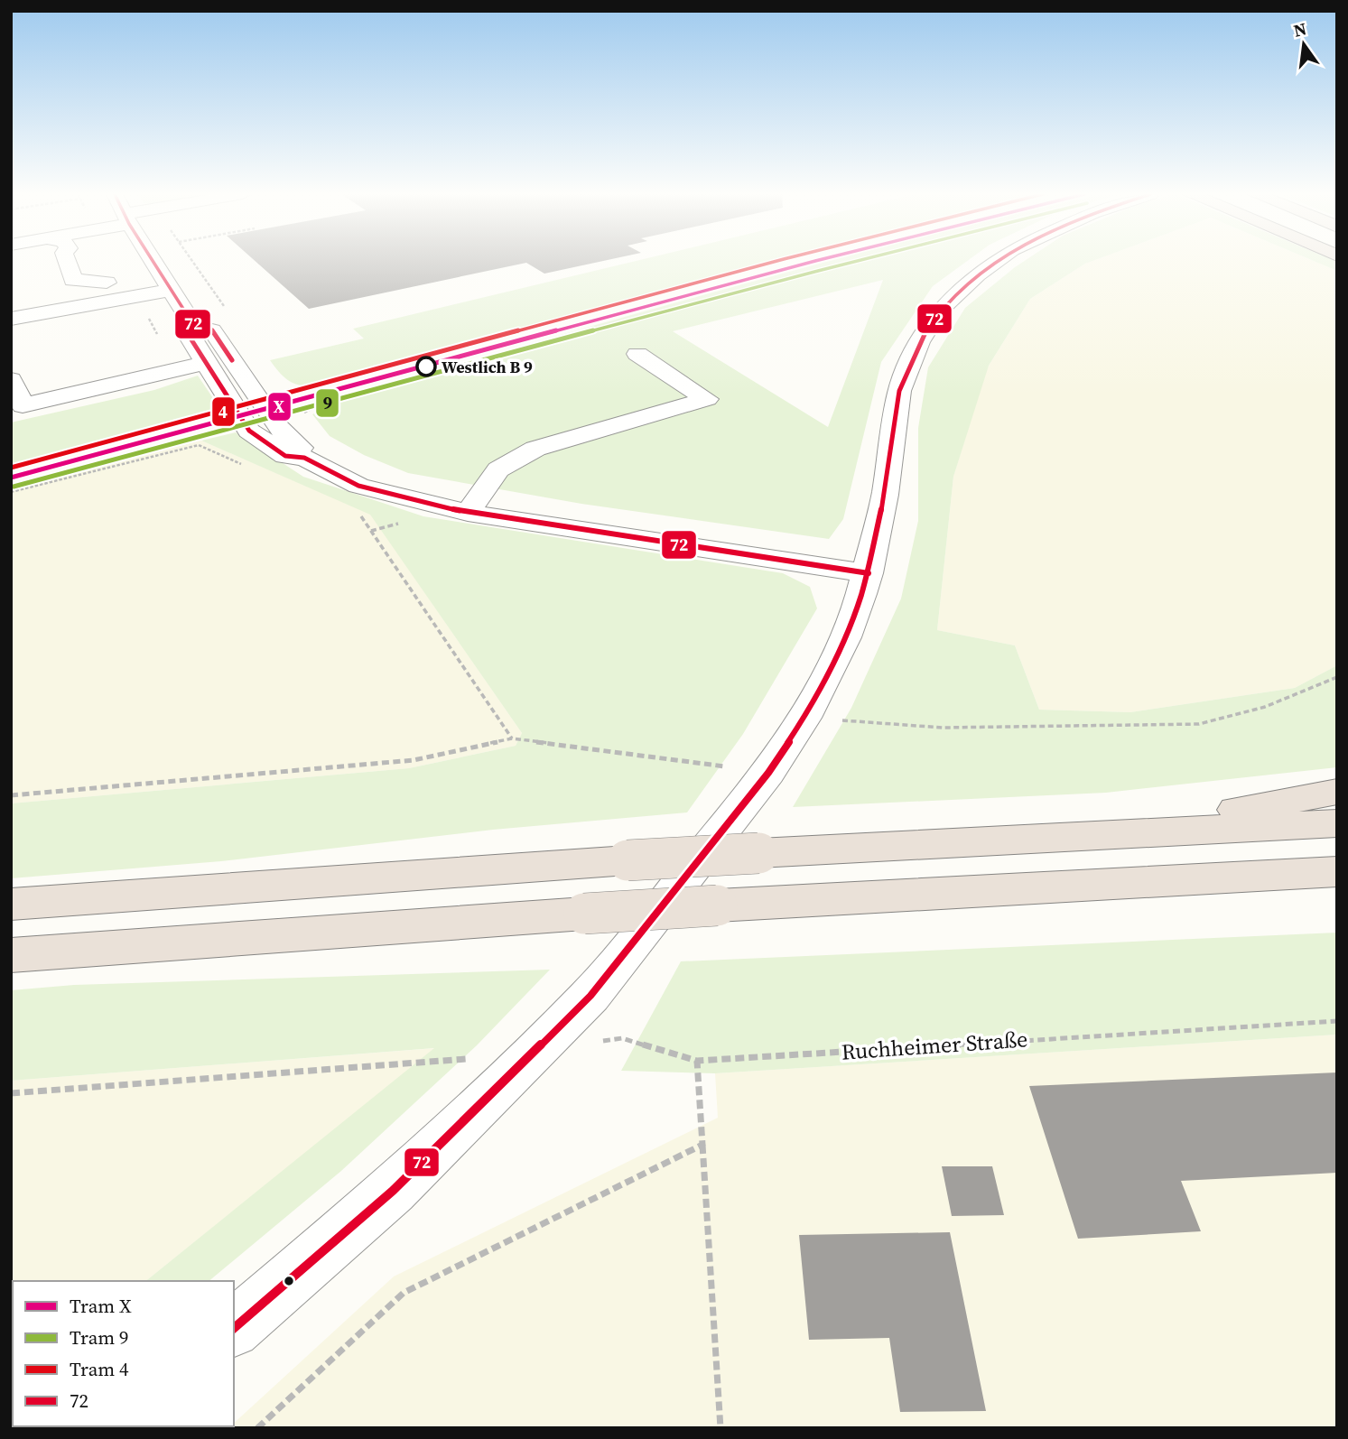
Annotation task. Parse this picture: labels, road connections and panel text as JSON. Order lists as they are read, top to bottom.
{
  "streets": {
    "path": ["Ruchheimer Straße"]
  },
  "places": ["Westlich B 9"],
  "lines": [
    "tram line X",
    "tram line 9",
    "tram line 4",
    "transit line 72"
  ],
  "legend": [
    "Tram X",
    "Tram 9",
    "Tram 4",
    "72"
  ],
  "north": "top"
}
